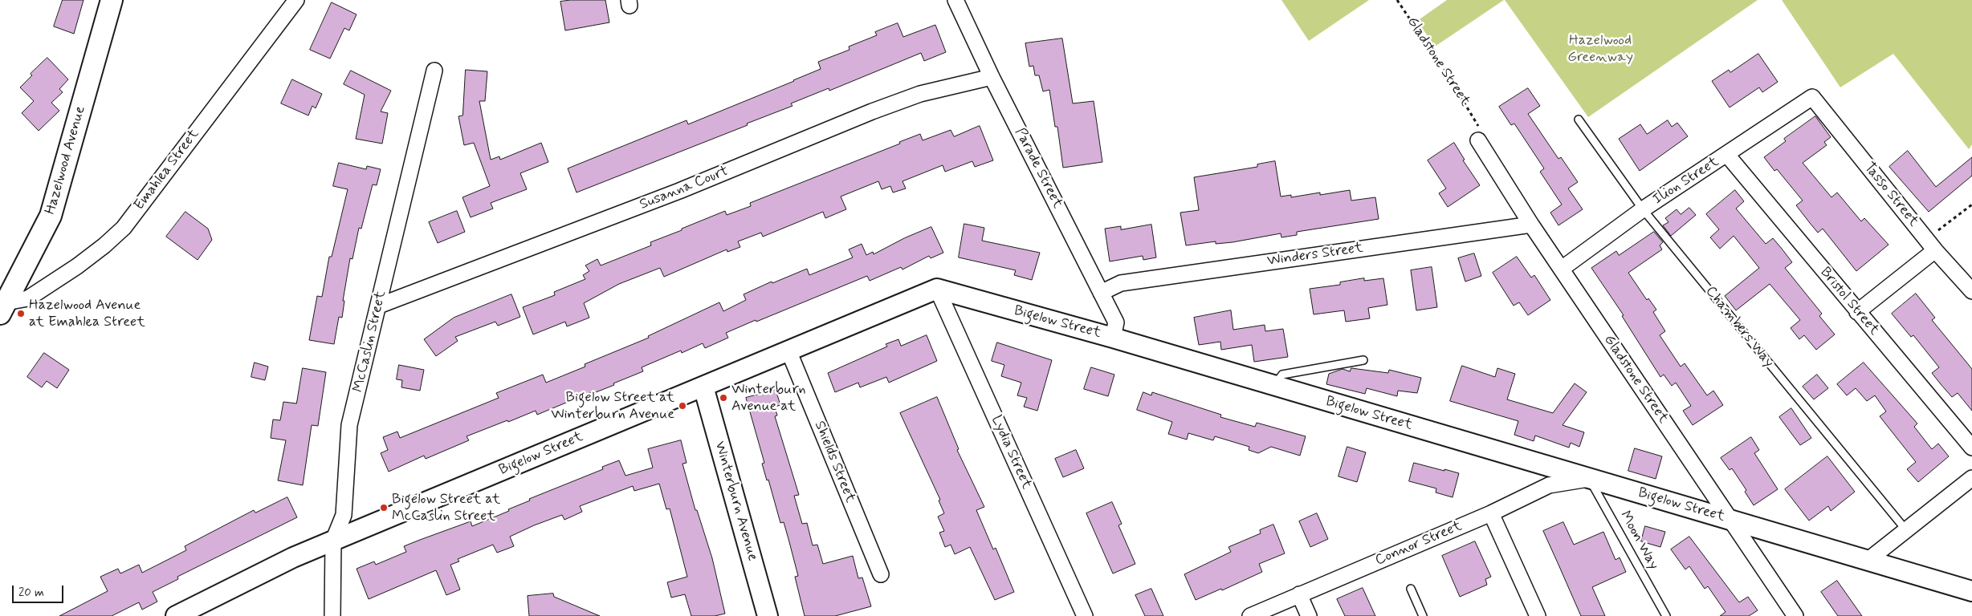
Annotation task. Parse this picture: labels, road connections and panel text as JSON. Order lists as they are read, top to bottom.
{
  "streets": {
    "main road": ["Hazelwood Avenue"],
    "street": [
      "Gladstone Street",
      "Parade Street",
      "Emahlea Street",
      "Ilion Street",
      "Susanna Court",
      "Tasso Street",
      "Winders Street",
      "Bristol Street",
      "Bigelow Street",
      "McCaslin Street",
      "Lydia Street",
      "Shields Street",
      "Winterburn Avenue",
      "Connor Street"
    ],
    "lane": ["Chambers Way", "Moon Way"]
  },
  "crossings": [
    ["Gladstone Street", "Ilion Street"],
    ["Gladstone Street", "Winders Street"],
    ["Gladstone Street", "Bigelow Street"],
    ["Hazelwood Avenue", "Emahlea Street"],
    ["Parade Street", "Susanna Court"],
    ["Parade Street", "Winders Street"],
    ["Parade Street", "Bigelow Street"],
    ["Ilion Street", "Tasso Street"],
    ["Ilion Street", "Bristol Street"],
    ["Ilion Street", "Chambers Way"],
    ["Susanna Court", "McCaslin Street"],
    ["Bigelow Street", "McCaslin Street"],
    ["Bigelow Street", "Lydia Street"],
    ["Bigelow Street", "Shields Street"],
    ["Bigelow Street", "Winterburn Avenue"],
    ["Bigelow Street", "Moon Way"],
    ["Bigelow Street", "Connor Street"],
    ["Moon Way", "Connor Street"]
  ],
  "parks": ["Hazelwood Greenway"],
  "places": [
    "Hazelwood Avenue at Emahlea Street",
    "Winterburn Avenue at",
    "Bigelow Street at Winterburn Avenue",
    "Bigelow Street at McCaslin Street"
  ],
  "scale_bar": "20 m"
}
